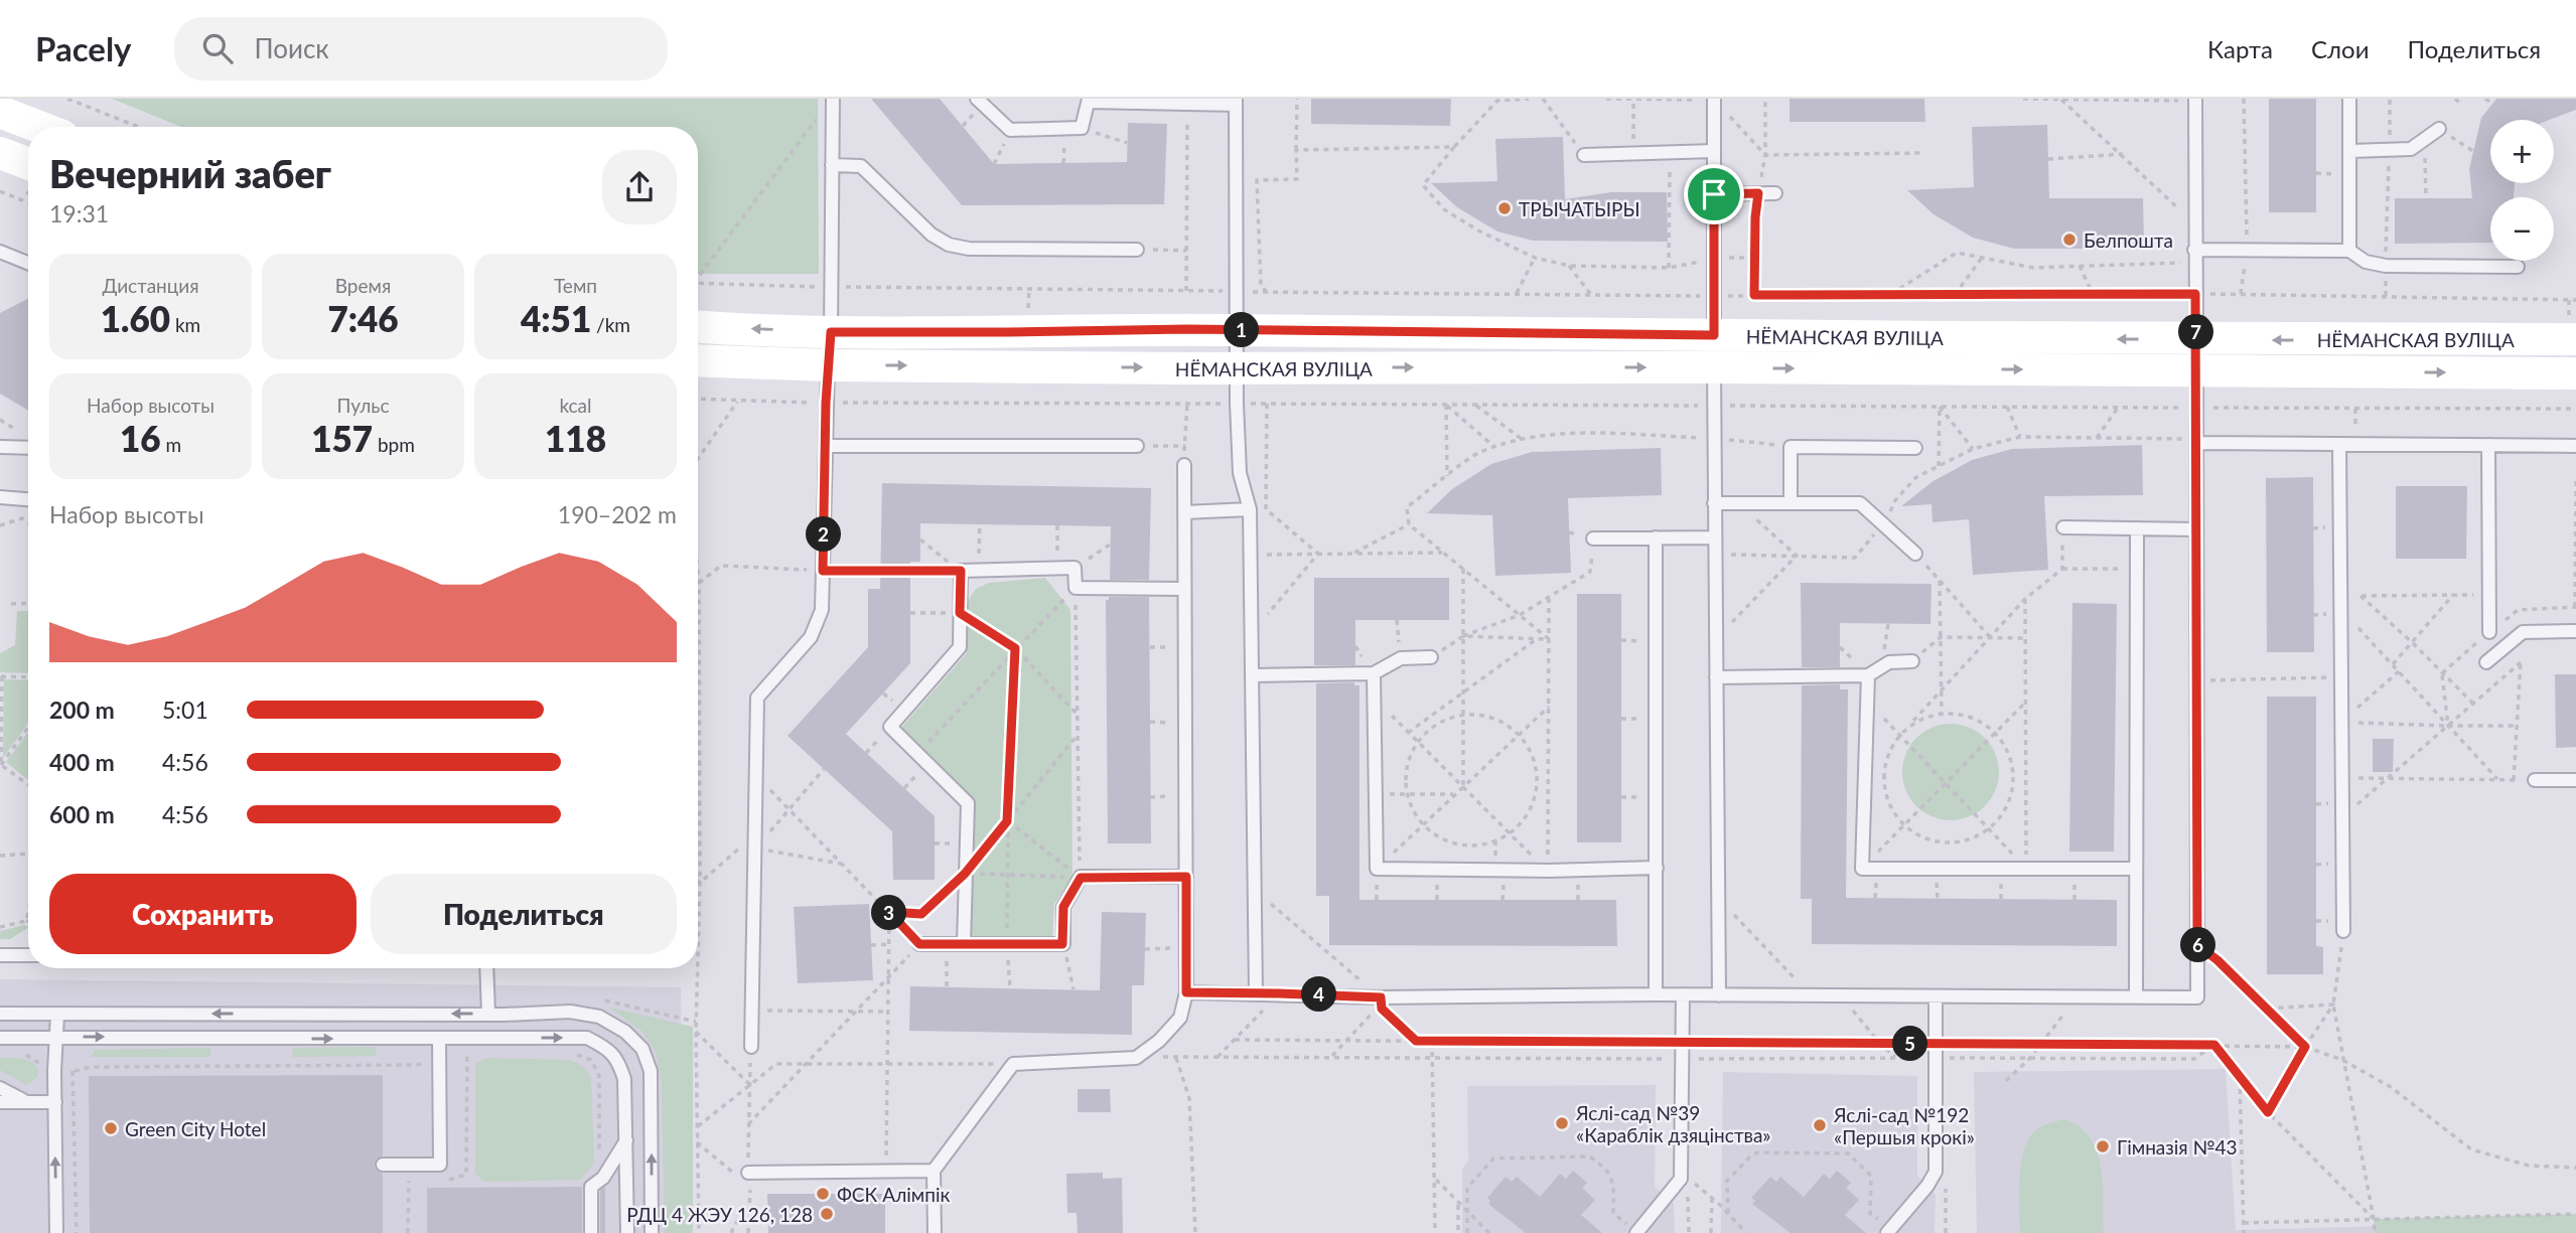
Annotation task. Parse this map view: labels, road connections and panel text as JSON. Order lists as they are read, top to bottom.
{
  "streets": {
    "main road": ["НЁМАНСКАЯ ВУЛІЦА"]
  },
  "places": [
    "ТРЫЧАТЫРЫ",
    "Белпошта",
    "Яслі-сад №39 «Караблік дзяцінства»",
    "Яслі-сад №192 «Першыя крокі»",
    "Green City Hotel",
    "Гімназія №43",
    "ФСК Алімпік",
    "РДЦ 4 ЖЭУ 126, 128"
  ],
  "page": {
    "header": "Pacely",
    "search": "Поиск",
    "nav": ["Карта", "Слои", "Поделиться"],
    "map_buttons": ["+", "−"],
    "heading": ["Вечерний забег", "19:31"],
    "stats": [
      ["Дистанция", "1.60 km"],
      ["Время", "7:46"],
      ["Темп", "4:51 /km"],
      ["Набор высоты", "16 m"],
      ["Пульс", "157 bpm"],
      ["kcal", "118"]
    ],
    "pins": [
      "1",
      "7",
      "2",
      "3",
      "6",
      "4",
      "5"
    ],
    "chart": ["Набор высоты", "190–202 m"],
    "list": [
      {
        "name": "200 m",
        "note": "5:01"
      },
      {
        "name": "400 m",
        "note": "4:56"
      },
      {
        "name": "600 m",
        "note": "4:56"
      }
    ],
    "buttons": ["Сохранить", "Поделиться"]
  }
}
